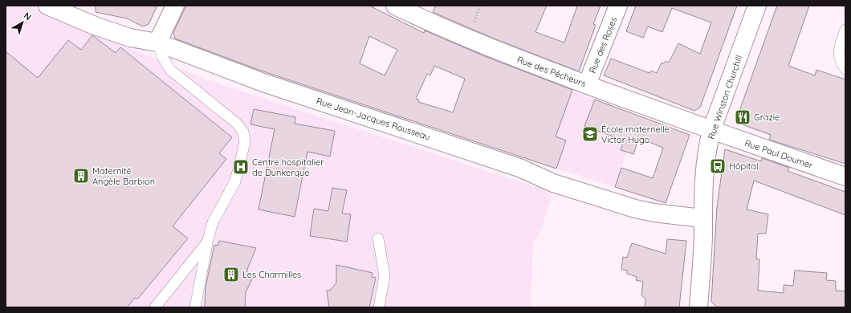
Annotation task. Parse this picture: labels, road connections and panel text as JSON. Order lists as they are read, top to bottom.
{
  "streets": {
    "street": [
      "Rue des Roses",
      "Rue des Pêcheurs",
      "Rue Winston Churchill",
      "Rue Jean-Jacques Rousseau",
      "Rue Paul Doumer"
    ]
  },
  "crossings": [
    ["Rue des Roses", "Rue des Pêcheurs"],
    ["Rue des Pêcheurs", "Rue Winston Churchill"],
    ["Rue des Pêcheurs", "Rue Paul Doumer"],
    ["Rue Winston Churchill", "Rue Jean-Jacques Rousseau"],
    ["Rue Winston Churchill", "Rue Paul Doumer"]
  ],
  "places": {
    "restaurant": ["Grazie"],
    "school or university": ["École maternelle Victor Hugo"],
    "bus stop": ["Hôpital"],
    "hospital": ["Centre hospitalier de Dunkerque"],
    "building": ["Maternité Angèle Barbion", "Les Charmilles"]
  },
  "north": "top right"
}
